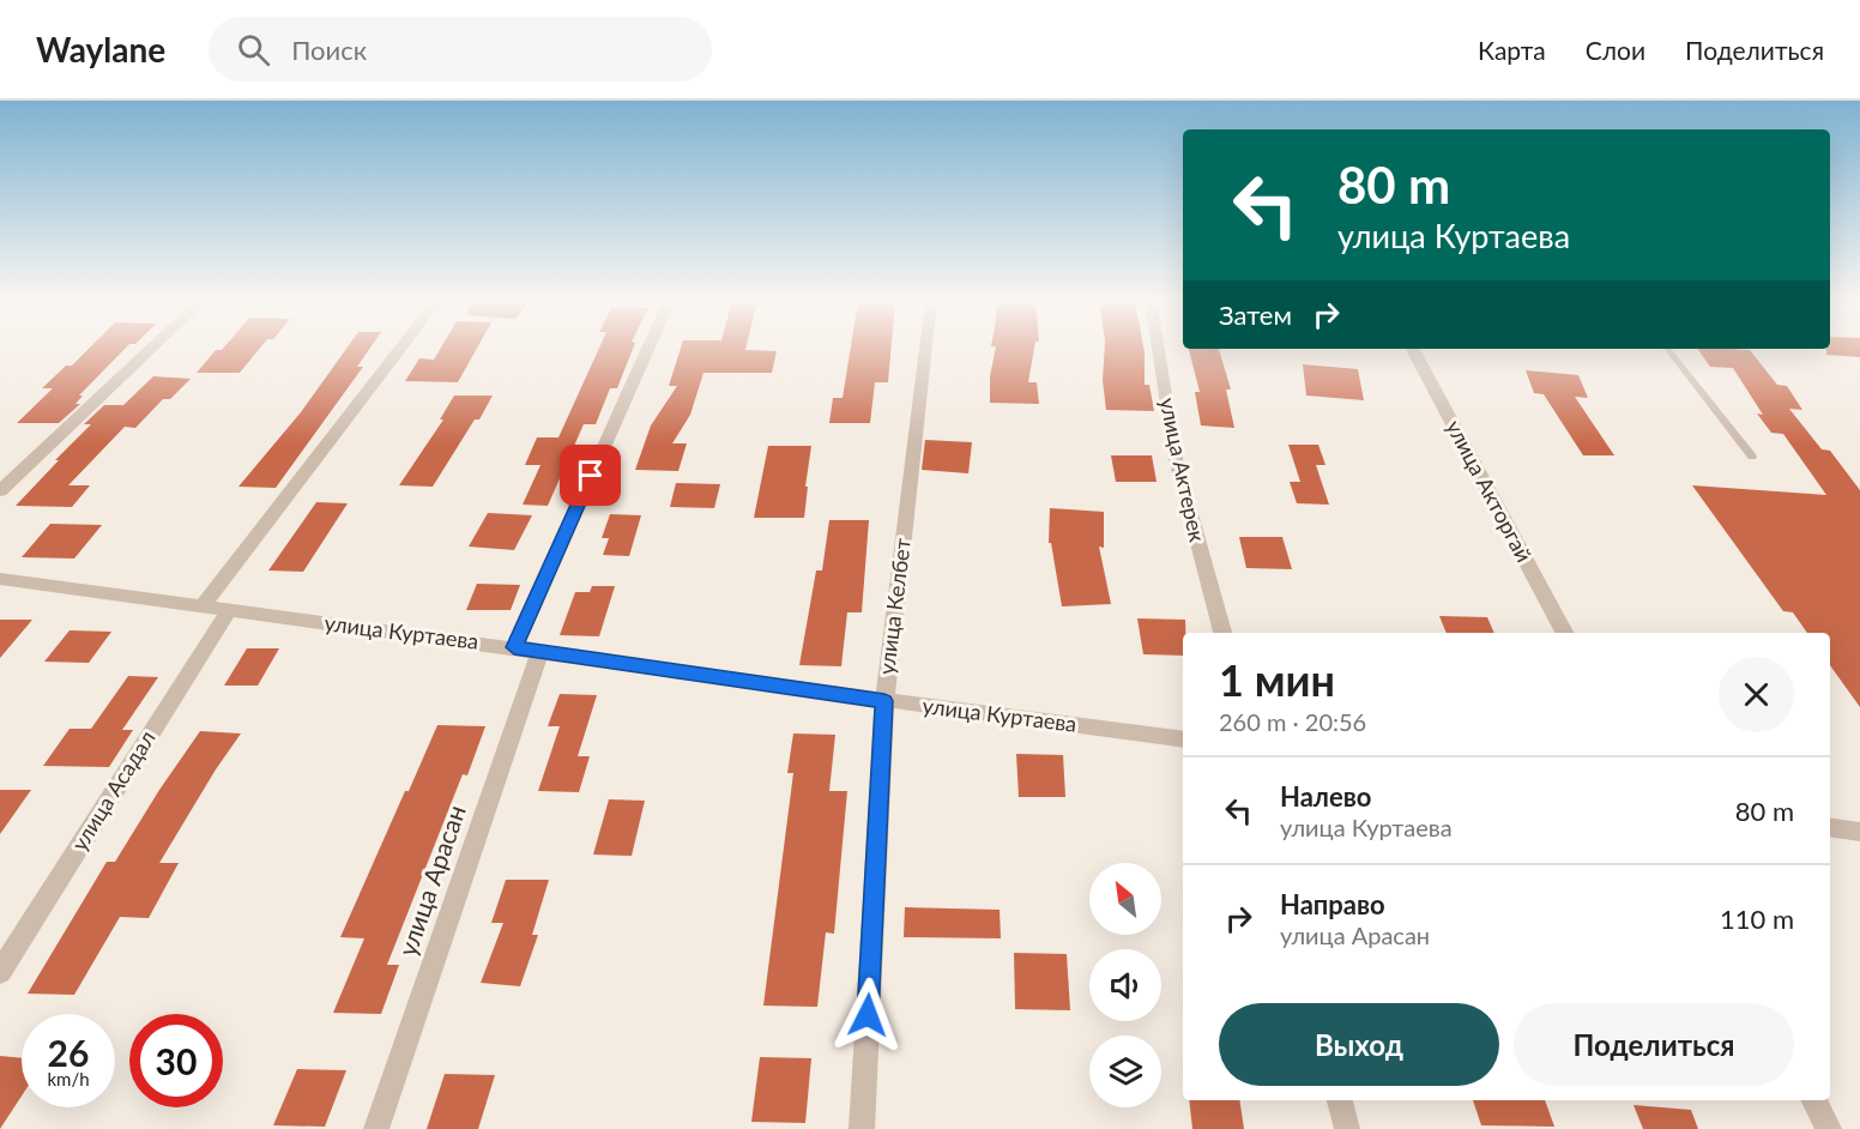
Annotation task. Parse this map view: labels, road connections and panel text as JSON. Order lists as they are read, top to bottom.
{
  "streets": {
    "street": [
      "улица Актерек",
      "улица Акторгай",
      "улица Келбет",
      "улица Куртаева",
      "улица Асадал",
      "улица Арасан"
    ]
  },
  "crossings": [
    ["улица Келбет", "улица Куртаева"],
    ["улица Куртаева", "улица Асадал"],
    ["улица Куртаева", "улица Арасан"]
  ],
  "north": "top left",
  "page": {
    "header": "Waylane",
    "search": "Поиск",
    "nav": ["Карта", "Слои", "Поделиться"],
    "turn": ["80 m", "улица Куртаева"],
    "then": "Затем",
    "heading": ["1 мин", "260 m · 20:56"],
    "list": [
      {
        "name": "Налево",
        "note": "улица Куртаева",
        "value": "80 m"
      },
      {
        "name": "Направо",
        "note": "улица Арасан",
        "value": "110 m"
      }
    ],
    "buttons": ["Выход", "Поделиться"],
    "speed": "26 km/h",
    "limit": "30"
  }
}
